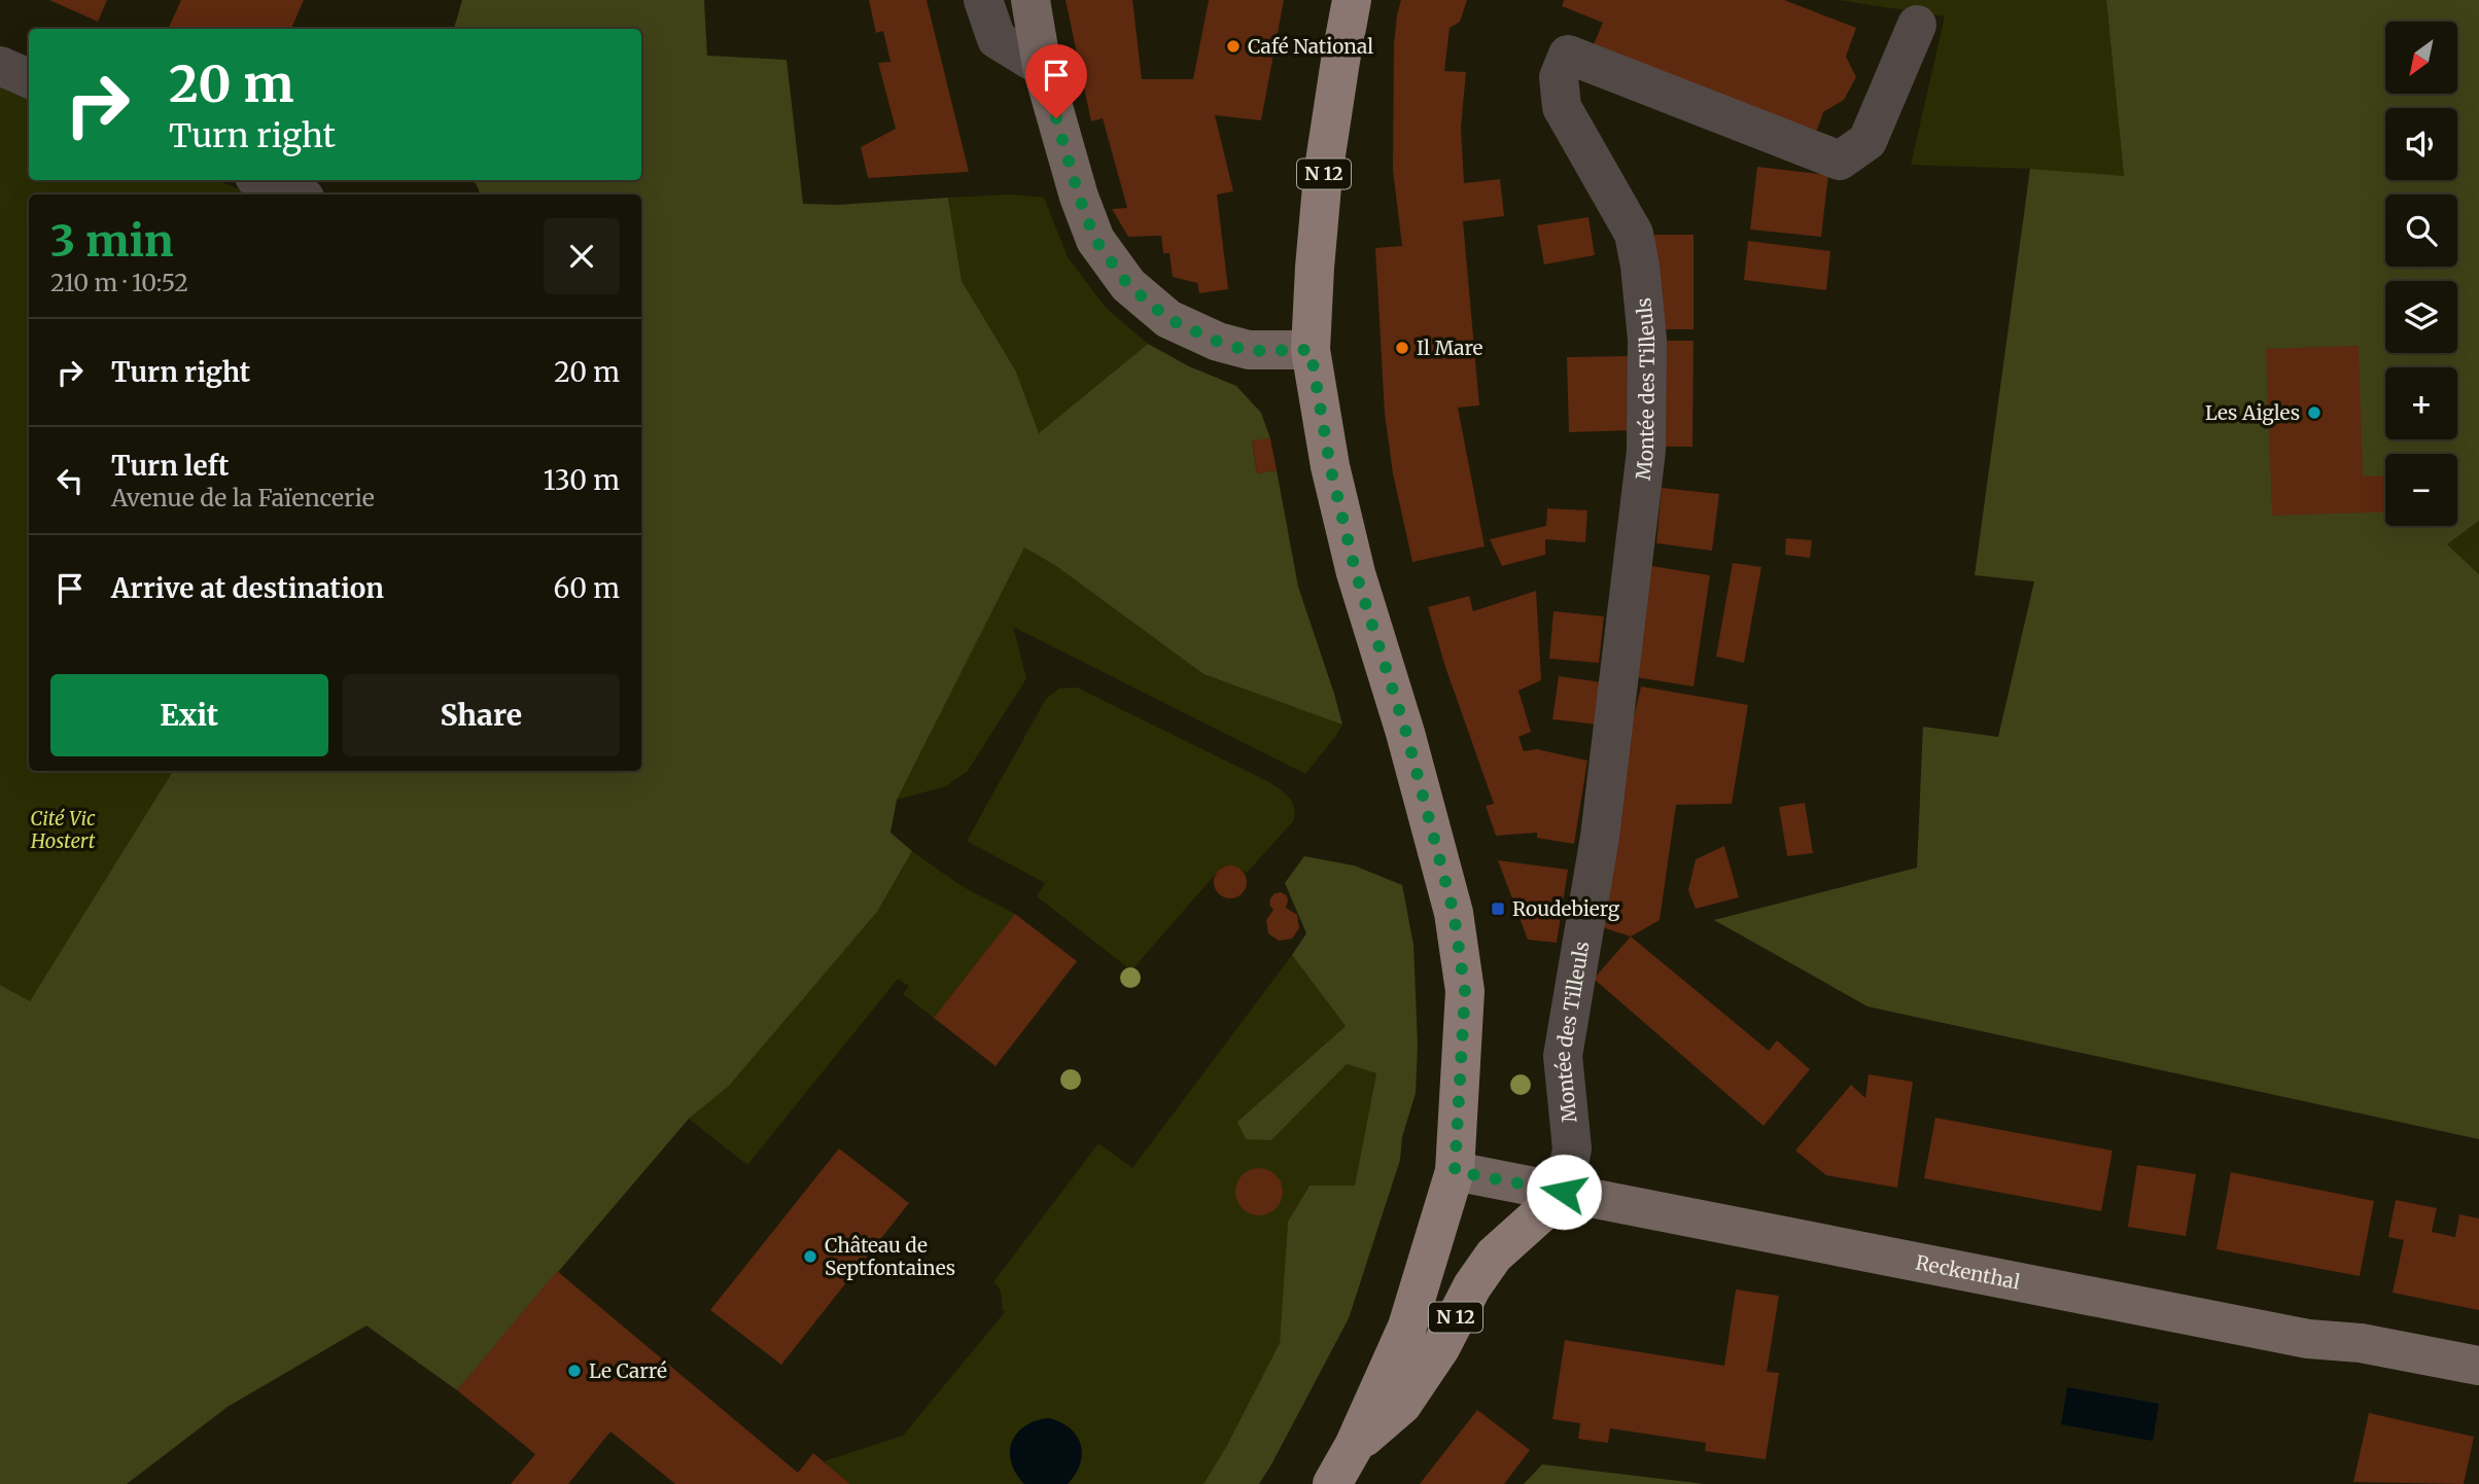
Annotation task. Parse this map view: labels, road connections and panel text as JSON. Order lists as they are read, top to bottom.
{
  "streets": {
    "main road": ["N 12", "Reckenthal"],
    "street": ["Montée des Tilleuls"]
  },
  "crossings": [
    ["N 12", "Montée des Tilleuls"],
    ["N 12", "Reckenthal"],
    ["Montée des Tilleuls", "Reckenthal"]
  ],
  "parks": ["Cité Vic Hostert"],
  "places": {
    "other": [
      "Café National",
      "Il Mare",
      "Les Aigles",
      "Château de Septfontaines",
      "Le Carré"
    ],
    "transit": ["Roudebierg"]
  },
  "north": "bottom left",
  "page": {
    "map_buttons": ["+", "−"],
    "turn": ["20 m", "Turn right"],
    "heading": ["3 min", "210 m · 10:52"],
    "list": [
      {
        "name": "Turn right",
        "value": "20 m"
      },
      {
        "name": "Turn left",
        "note": "Avenue de la Faïencerie",
        "value": "130 m"
      },
      {
        "name": "Arrive at destination",
        "value": "60 m"
      }
    ],
    "buttons": ["Exit", "Share"]
  }
}
